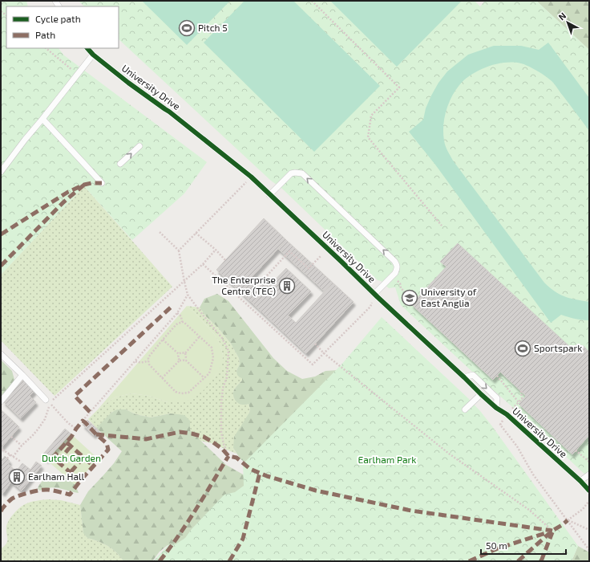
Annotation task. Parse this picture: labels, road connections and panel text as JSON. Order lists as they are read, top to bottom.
{
  "streets": {
    "lane": ["University Drive"]
  },
  "parks": ["Dutch Garden", "Earlham Park"],
  "places": {
    "sports": ["Pitch 5", "Sportspark"],
    "building": ["The Enterprise Centre (TEC)", "Earlham Hall"],
    "school or university": ["University of East Anglia"]
  },
  "legend": ["Cycle path", "Path"],
  "scale_bar": "50 m",
  "north": "top left"
}
